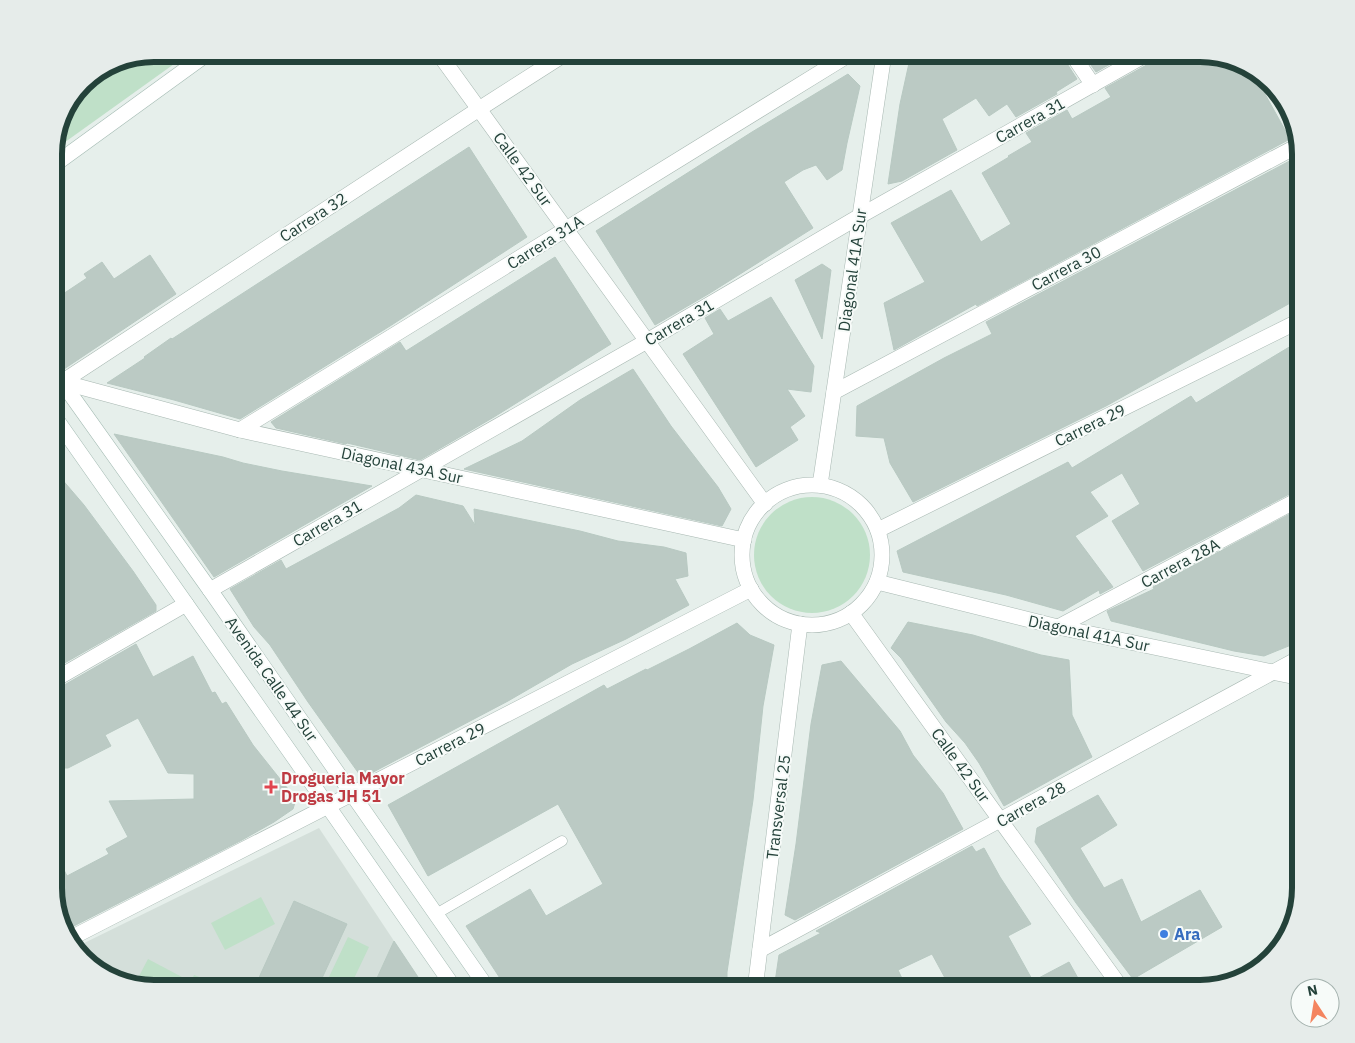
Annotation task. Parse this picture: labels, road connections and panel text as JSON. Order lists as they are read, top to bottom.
{
  "streets": {
    "street": [
      "Carrera 31",
      "Calle 42 Sur",
      "Carrera 32",
      "Carrera 31A",
      "Carrera 30",
      "Diagonal 41A Sur",
      "Carrera 29",
      "Diagonal 43A Sur",
      "Carrera 28A",
      "Avenida Calle 44 Sur",
      "Carrera 28",
      "Transversal 25"
    ]
  },
  "crossings": [
    ["Carrera 31", "Calle 42 Sur"],
    ["Carrera 31", "Diagonal 41A Sur"],
    ["Carrera 31", "Diagonal 43A Sur"],
    ["Carrera 31", "Avenida Calle 44 Sur"],
    ["Calle 42 Sur", "Carrera 32"],
    ["Calle 42 Sur", "Carrera 31A"],
    ["Calle 42 Sur", "Diagonal 41A Sur"],
    ["Calle 42 Sur", "Carrera 29"],
    ["Calle 42 Sur", "Diagonal 43A Sur"],
    ["Calle 42 Sur", "Carrera 28"],
    ["Calle 42 Sur", "Transversal 25"],
    ["Carrera 31A", "Diagonal 43A Sur"],
    ["Carrera 30", "Diagonal 41A Sur"],
    ["Diagonal 41A Sur", "Carrera 29"],
    ["Diagonal 41A Sur", "Diagonal 43A Sur"],
    ["Diagonal 41A Sur", "Carrera 28A"],
    ["Diagonal 41A Sur", "Carrera 28"],
    ["Diagonal 41A Sur", "Transversal 25"],
    ["Carrera 29", "Diagonal 43A Sur"],
    ["Carrera 29", "Avenida Calle 44 Sur"],
    ["Carrera 29", "Transversal 25"],
    ["Diagonal 43A Sur", "Transversal 25"],
    ["Carrera 28", "Transversal 25"]
  ],
  "places": {
    "health": ["Drogueria Mayor Drogas JH 51"],
    "other": ["Ara"]
  },
  "north": "top"
}
